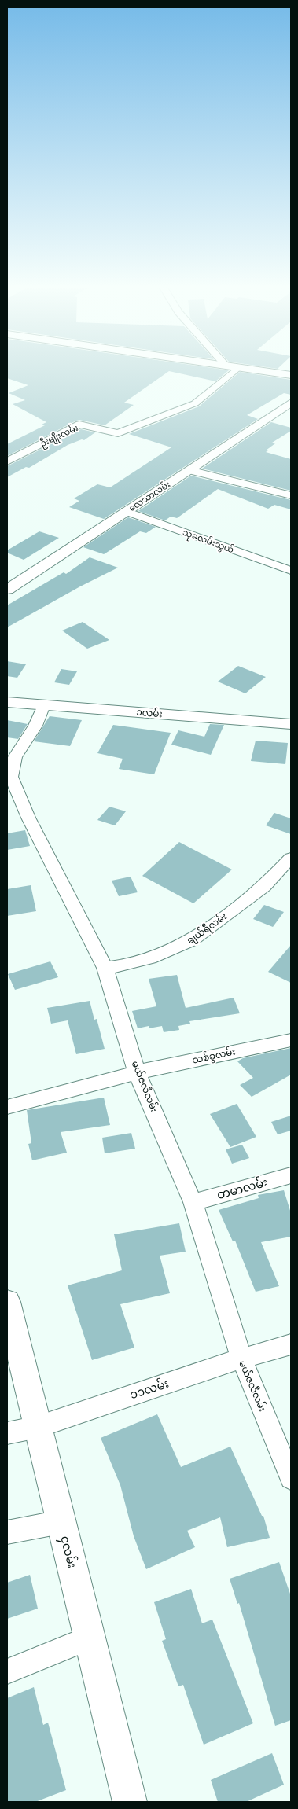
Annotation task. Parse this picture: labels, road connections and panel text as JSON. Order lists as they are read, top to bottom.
{
  "streets": {
    "street": [
      "ဦးမျိုးလမ်း",
      "လေသာလမ်း",
      "သုခလမ်းသွယ်",
      "၁လမ်း",
      "ချယ်ရီလမ်း",
      "သစ်ခွလမ်း",
      "မယ်ဇလီလမ်း",
      "တမာလမ်း",
      "၁၁လမ်း",
      "၄လမ်း"
    ]
  },
  "crossings": [
    ["လေသာလမ်း", "သုခလမ်းသွယ်"],
    ["၁လမ်း", "မယ်ဇလီလမ်း"],
    ["ချယ်ရီလမ်း", "မယ်ဇလီလမ်း"],
    ["သစ်ခွလမ်း", "မယ်ဇလီလမ်း"],
    ["မယ်ဇလီလမ်း", "တမာလမ်း"],
    ["မယ်ဇလီလမ်း", "၁၁လမ်း"],
    ["၁၁လမ်း", "၄လမ်း"]
  ]
}
